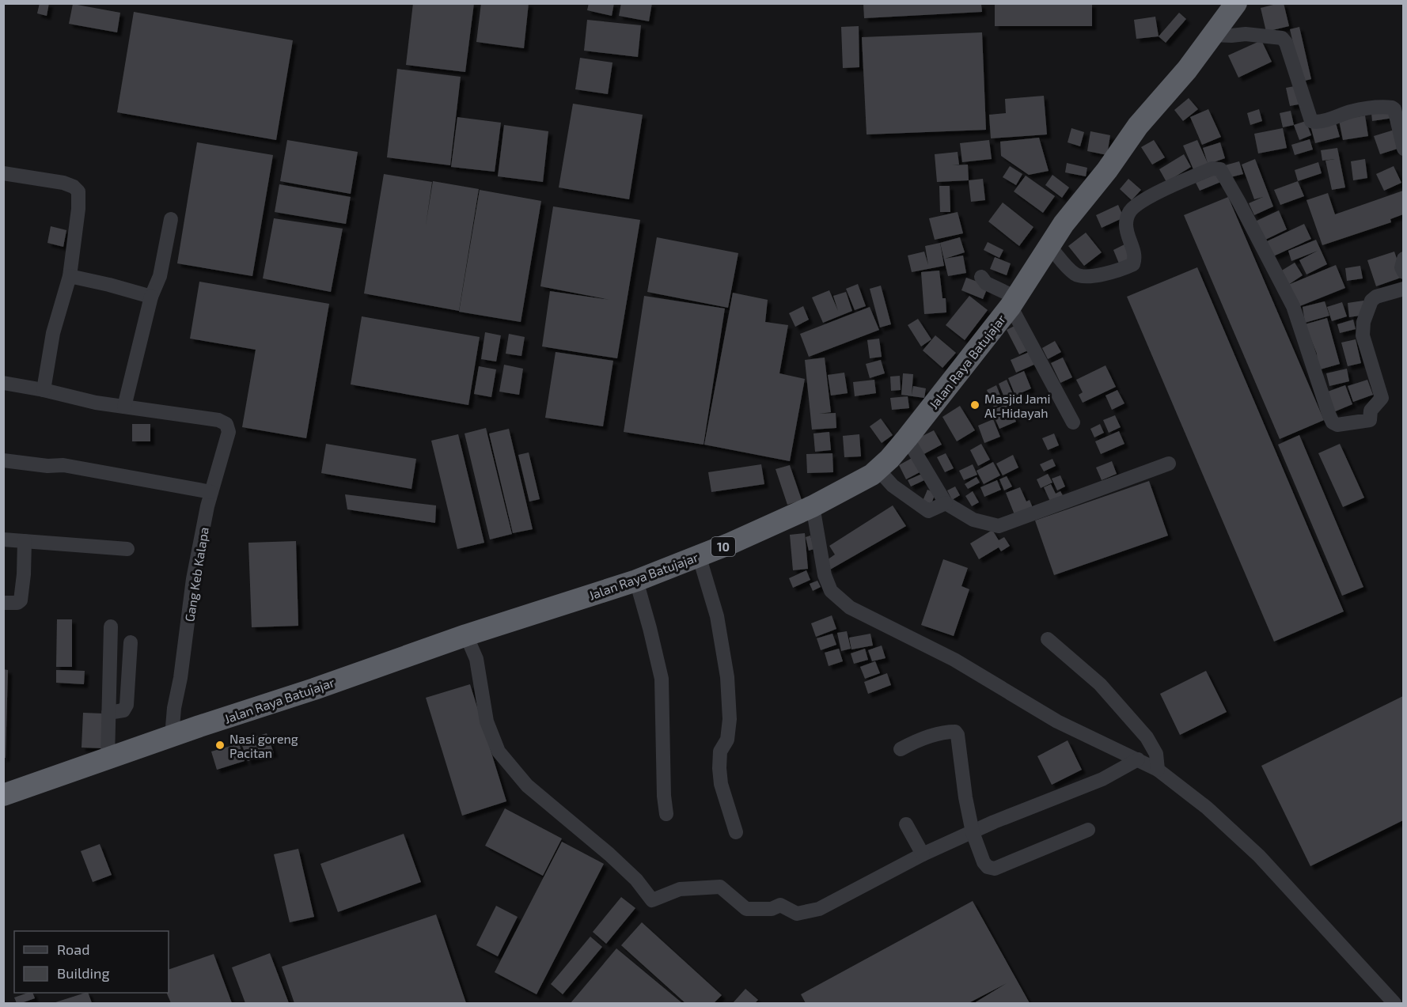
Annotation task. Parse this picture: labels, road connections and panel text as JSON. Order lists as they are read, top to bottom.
{
  "streets": {
    "highway": ["Jalan Raya Batujajar", "10"],
    "street": ["Gang Keb Kalapa"]
  },
  "crossings": [
    ["Jalan Raya Batujajar", "Gang Keb Kalapa"]
  ],
  "places": ["Masjid Jami Al-Hidayah", "Nasi goreng Pacitan"],
  "legend": ["Road", "Building"]
}
